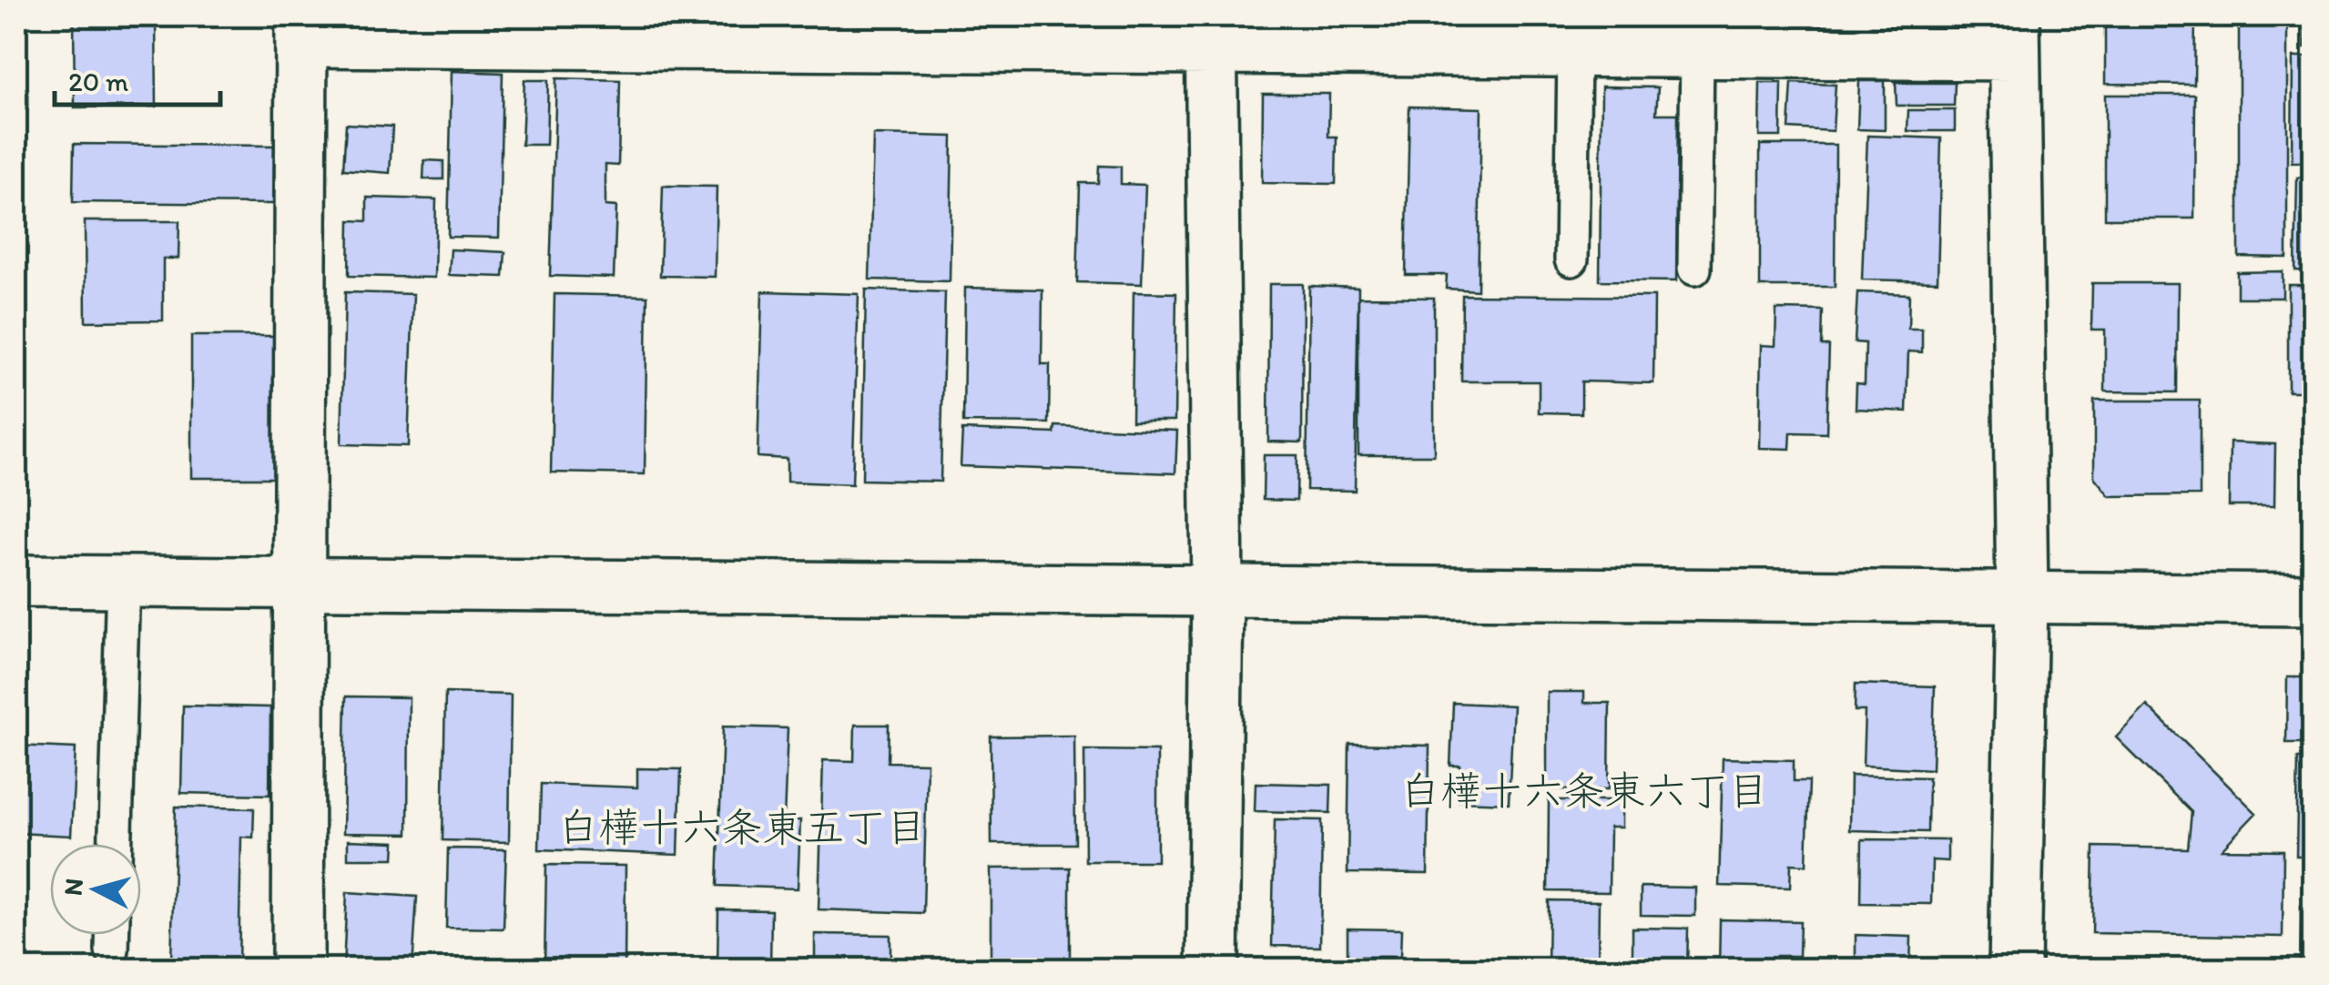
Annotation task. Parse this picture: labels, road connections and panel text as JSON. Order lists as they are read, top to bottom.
{
  "districts": ["白樺十六条東六丁目", "白樺十六条東五丁目"],
  "scale_bar": "20 m",
  "north": "left"
}
